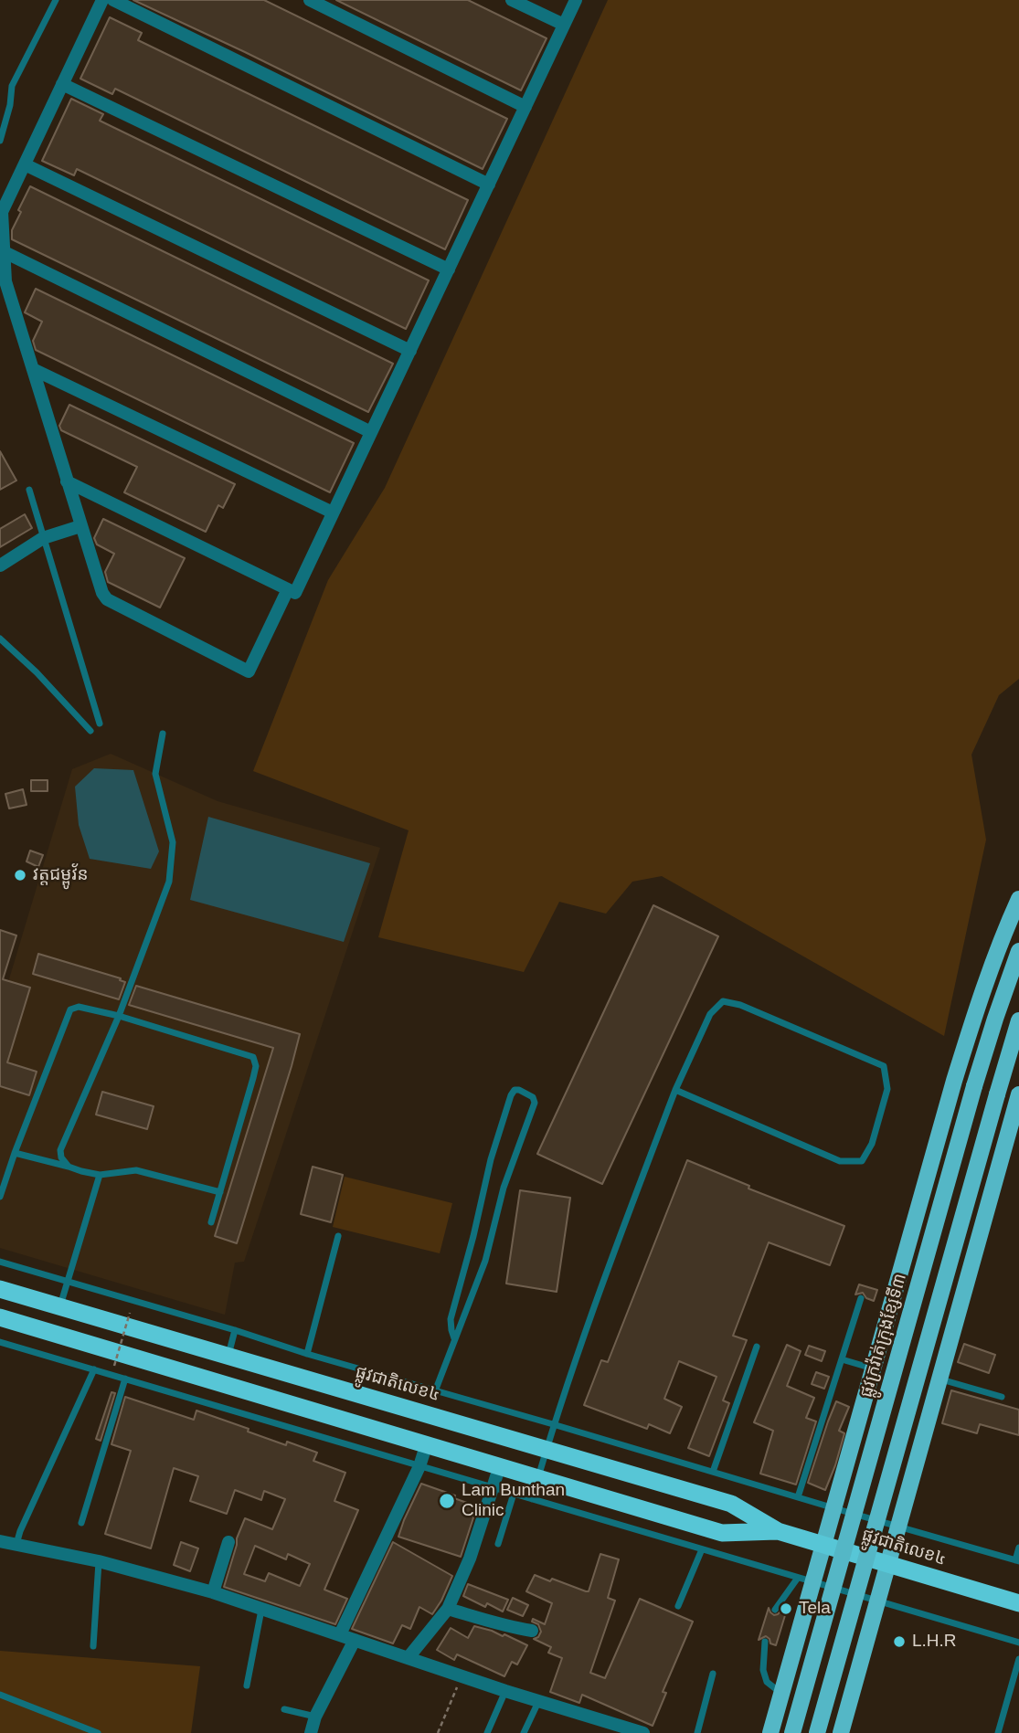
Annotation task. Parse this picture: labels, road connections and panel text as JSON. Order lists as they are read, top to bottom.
{
  "streets": {
    "highway": ["ផ្លូវជាតិលេខ៤"],
    "main road": ["ផ្លូវក្រវ៉ាត់ក្រុងខ្សែទី៣"]
  },
  "places": [
    "វត្តជម្ពូវ័ន",
    "Lam Bunthan Clinic",
    "Tela",
    "L.H.R"
  ]
}
